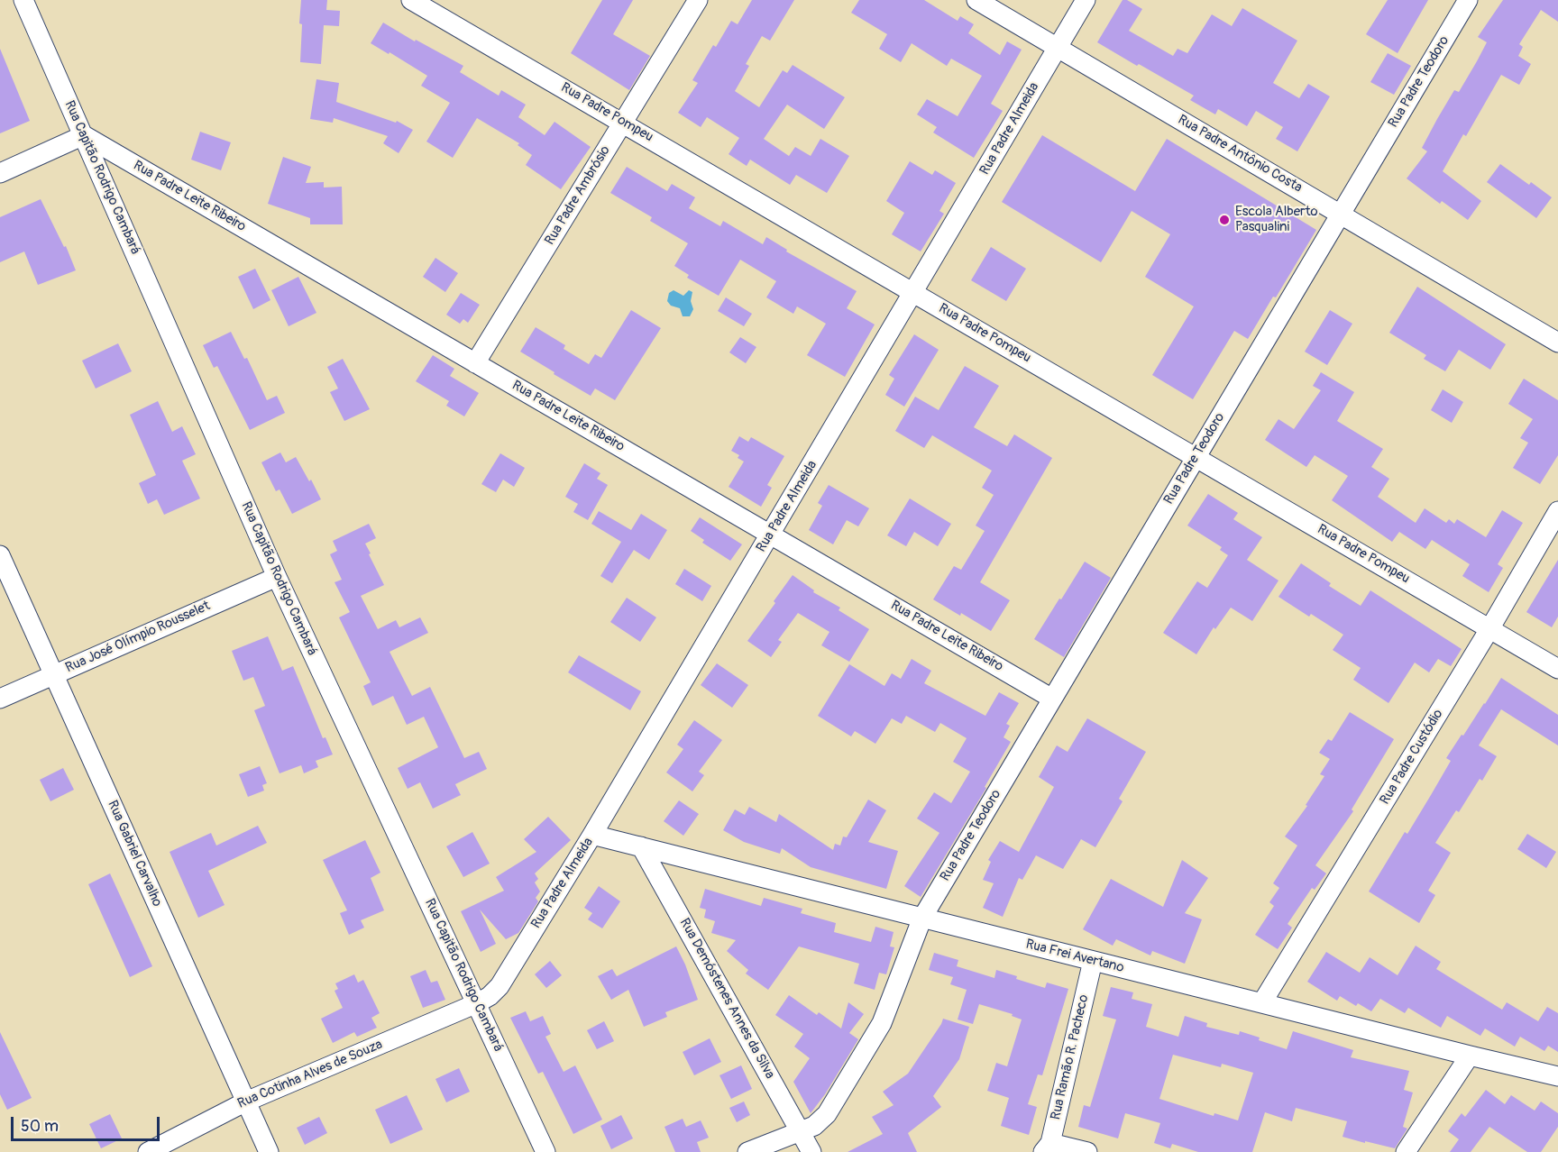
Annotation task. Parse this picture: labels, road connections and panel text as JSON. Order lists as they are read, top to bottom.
{
  "streets": {
    "street": [
      "Rua Padre Teodoro",
      "Rua Padre Pompeu",
      "Rua Padre Almeida",
      "Rua Padre Antônio Costa",
      "Rua Capitão Rodrigo Cambará",
      "Rua Padre Ambrósio",
      "Rua Padre Leite Ribeiro",
      "Rua José Olímpio Rousselet",
      "Rua Padre Custódio",
      "Rua Gabriel Carvalho",
      "Rua Frei Avertano",
      "Rua Demóstenes Annes da Silva",
      "Rua Ramão R. Pacheco",
      "Rua Cotinha Alves de Souza"
    ]
  },
  "crossings": [
    ["Rua Padre Teodoro", "Rua Padre Pompeu"],
    ["Rua Padre Teodoro", "Rua Padre Antônio Costa"],
    ["Rua Padre Teodoro", "Rua Padre Leite Ribeiro"],
    ["Rua Padre Teodoro", "Rua Frei Avertano"],
    ["Rua Padre Teodoro", "Rua Demóstenes Annes da Silva"],
    ["Rua Padre Pompeu", "Rua Padre Almeida"],
    ["Rua Padre Pompeu", "Rua Padre Ambrósio"],
    ["Rua Padre Pompeu", "Rua Padre Custódio"],
    ["Rua Padre Almeida", "Rua Padre Antônio Costa"],
    ["Rua Padre Almeida", "Rua Capitão Rodrigo Cambará"],
    ["Rua Padre Almeida", "Rua Padre Leite Ribeiro"],
    ["Rua Padre Almeida", "Rua Frei Avertano"],
    ["Rua Padre Almeida", "Rua Cotinha Alves de Souza"],
    ["Rua Capitão Rodrigo Cambará", "Rua Padre Leite Ribeiro"],
    ["Rua Capitão Rodrigo Cambará", "Rua José Olímpio Rousselet"],
    ["Rua Capitão Rodrigo Cambará", "Rua Cotinha Alves de Souza"],
    ["Rua Padre Ambrósio", "Rua Padre Leite Ribeiro"],
    ["Rua José Olímpio Rousselet", "Rua Gabriel Carvalho"],
    ["Rua Padre Custódio", "Rua Frei Avertano"],
    ["Rua Gabriel Carvalho", "Rua Cotinha Alves de Souza"],
    ["Rua Frei Avertano", "Rua Demóstenes Annes da Silva"],
    ["Rua Frei Avertano", "Rua Ramão R. Pacheco"]
  ],
  "places": ["Escola Alberto Pasqualini"],
  "scale_bar": "50 m"
}
